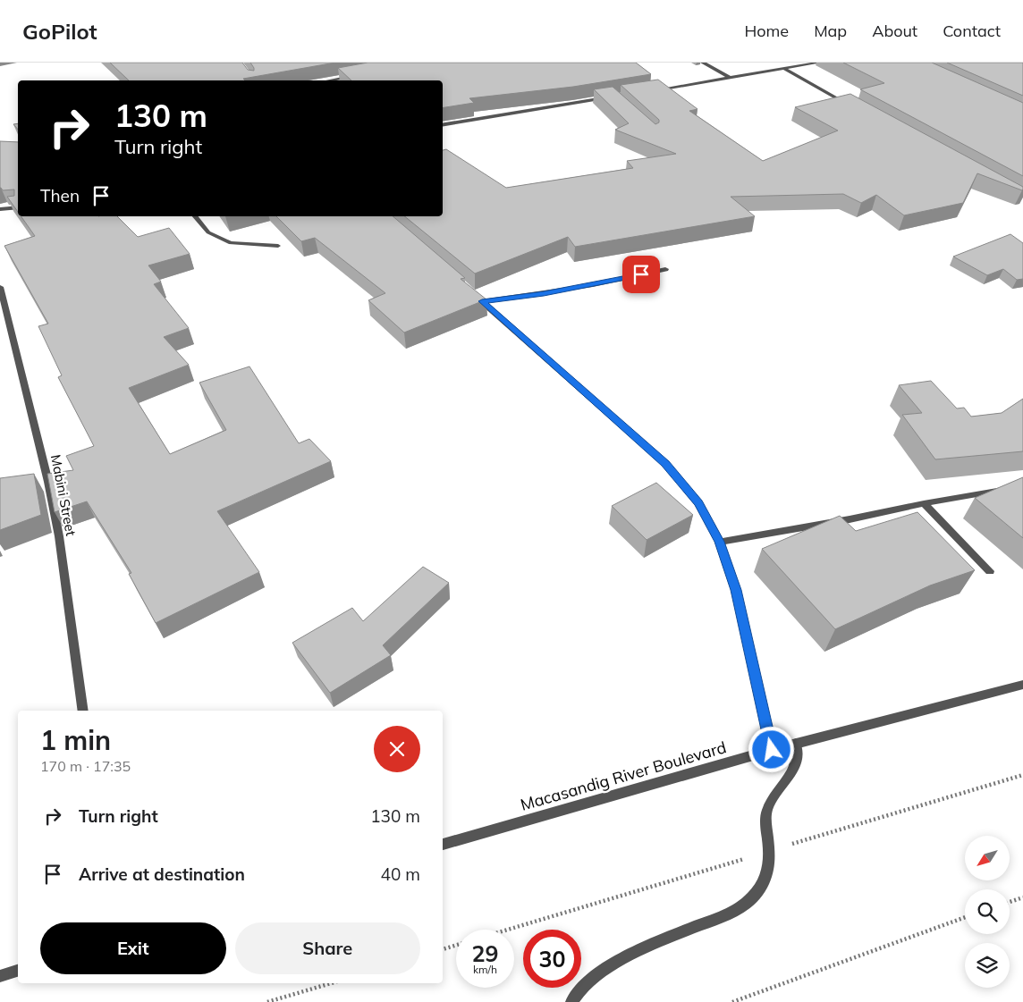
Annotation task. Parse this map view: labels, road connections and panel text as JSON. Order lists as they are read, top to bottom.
{
  "streets": {
    "street": ["Mabini Street", "Macasandig River Boulevard"]
  },
  "north": "bottom left",
  "page": {
    "header": "GoPilot",
    "nav": [
      "Home",
      "Map",
      "About",
      "Contact"
    ],
    "turn": ["130 m", "Turn right"],
    "then": "Then",
    "heading": ["1 min", "170 m · 17:35"],
    "list": [
      {
        "name": "Turn right",
        "value": "130 m"
      },
      {
        "name": "Arrive at destination",
        "value": "40 m"
      }
    ],
    "buttons": ["Exit", "Share"],
    "speed": "29 km/h",
    "limit": "30"
  }
}
